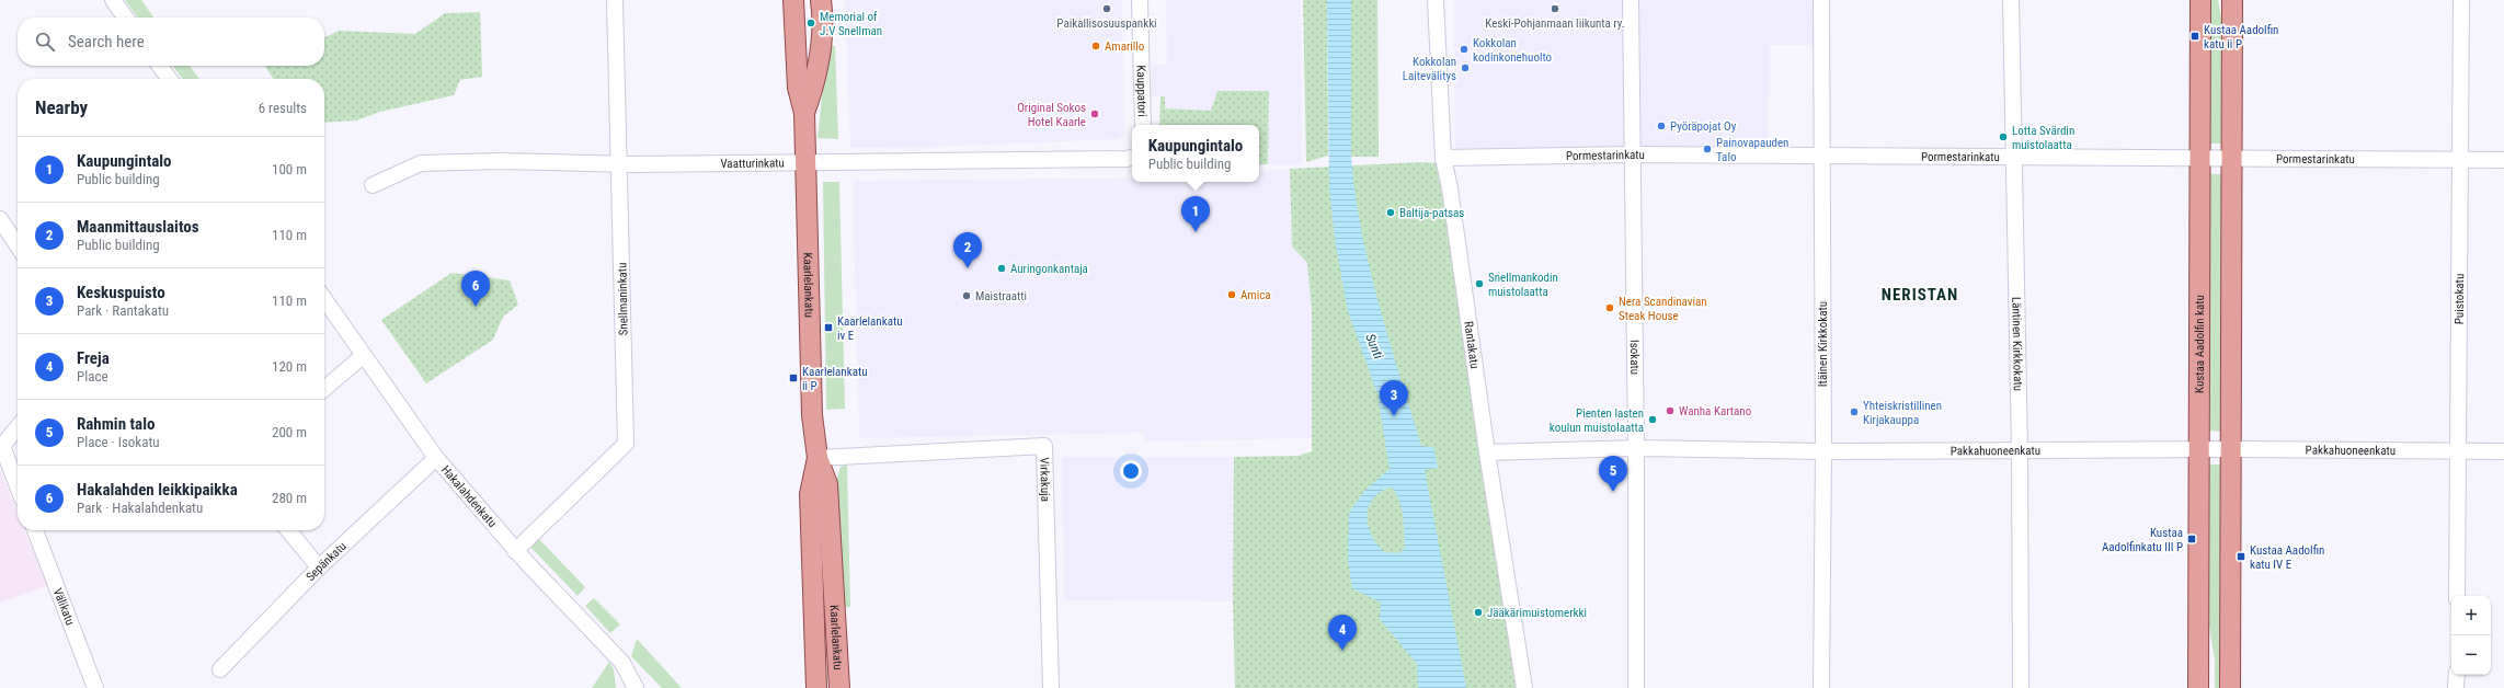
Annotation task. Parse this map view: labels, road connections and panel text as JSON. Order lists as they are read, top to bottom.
{
  "streets": {
    "main road": ["Kaarlelankatu", "Kustaa Aadolfin katu"],
    "street": [
      "Kauppatori",
      "Pormestarinkatu",
      "Vaatturinkatu",
      "Snellmaninkatu",
      "Puistokatu",
      "Itäinen Kirkkokatu",
      "Läntinen Kirkkokatu",
      "Rantakatu",
      "Isokatu",
      "Pakkahuoneenkatu",
      "Virkakuja",
      "Hakalahdenkatu",
      "Sepänkatu",
      "Välikatu"
    ]
  },
  "crossings": [
    ["Pormestarinkatu", "Puistokatu"],
    ["Pormestarinkatu", "Itäinen Kirkkokatu"],
    ["Pormestarinkatu", "Läntinen Kirkkokatu"],
    ["Pormestarinkatu", "Kustaa Aadolfin katu"],
    ["Pormestarinkatu", "Rantakatu"],
    ["Pormestarinkatu", "Isokatu"],
    ["Vaatturinkatu", "Kaarlelankatu"],
    ["Vaatturinkatu", "Snellmaninkatu"],
    ["Kaarlelankatu", "Virkakuja"],
    ["Snellmaninkatu", "Hakalahdenkatu"],
    ["Puistokatu", "Pakkahuoneenkatu"],
    ["Itäinen Kirkkokatu", "Pakkahuoneenkatu"],
    ["Läntinen Kirkkokatu", "Pakkahuoneenkatu"],
    ["Kustaa Aadolfin katu", "Pakkahuoneenkatu"],
    ["Rantakatu", "Pakkahuoneenkatu"],
    ["Isokatu", "Pakkahuoneenkatu"],
    ["Hakalahdenkatu", "Sepänkatu"]
  ],
  "districts": ["NERISTAN"],
  "water": ["Sunti"],
  "places": {
    "other": [
      "Paikallisosuuspankki",
      "Keski-Pohjanmaan liikunta ry.",
      "Memorial of J.V Snellman",
      "Amarillo",
      "Kokkolan kodinkonehuolto",
      "Kokkolan Laitevälitys",
      "Original Sokos Hotel Kaarle",
      "Pyöräpojat Oy",
      "Lotta Svärdin muistolaatta",
      "Painovapauden Talo",
      "Baltija-patsas",
      "Auringonkantaja",
      "Snellmankodin muistolaatta",
      "Amica",
      "Maistraatti",
      "Nera Scandinavian Steak House",
      "Wanha Kartano",
      "Yhteiskristillinen Kirjakauppa",
      "Pienten lasten koulun muistolaatta",
      "Jääkärimuistomerkki"
    ],
    "transit": [
      "Kustaa Aadolfin katu ii P",
      "Kaarlelankatu iv E",
      "Kaarlelankatu ii P",
      "Kustaa Aadolfinkatu III P",
      "Kustaa Aadolfin katu IV E"
    ]
  },
  "page": {
    "search": "Search here",
    "heading": ["Nearby", "6 results"],
    "popup": ["Kaupungintalo", "Public building"],
    "list": [
      {
        "mark": "1",
        "name": "Kaupungintalo",
        "note": "Public building",
        "value": "100 m"
      },
      {
        "mark": "2",
        "name": "Maanmittauslaitos",
        "note": "Public building",
        "value": "110 m"
      },
      {
        "mark": "3",
        "name": "Keskuspuisto",
        "note": "Park · Rantakatu",
        "value": "110 m"
      },
      {
        "mark": "4",
        "name": "Freja",
        "note": "Place",
        "value": "120 m"
      },
      {
        "mark": "5",
        "name": "Rahmin talo",
        "note": "Place · Isokatu",
        "value": "200 m"
      },
      {
        "mark": "6",
        "name": "Hakalahden leikkipaikka",
        "note": "Park · Hakalahdenkatu",
        "value": "280 m"
      }
    ],
    "pins": [
      "1",
      "2",
      "6",
      "3",
      "5",
      "4"
    ],
    "map_buttons": ["+", "−"]
  }
}
